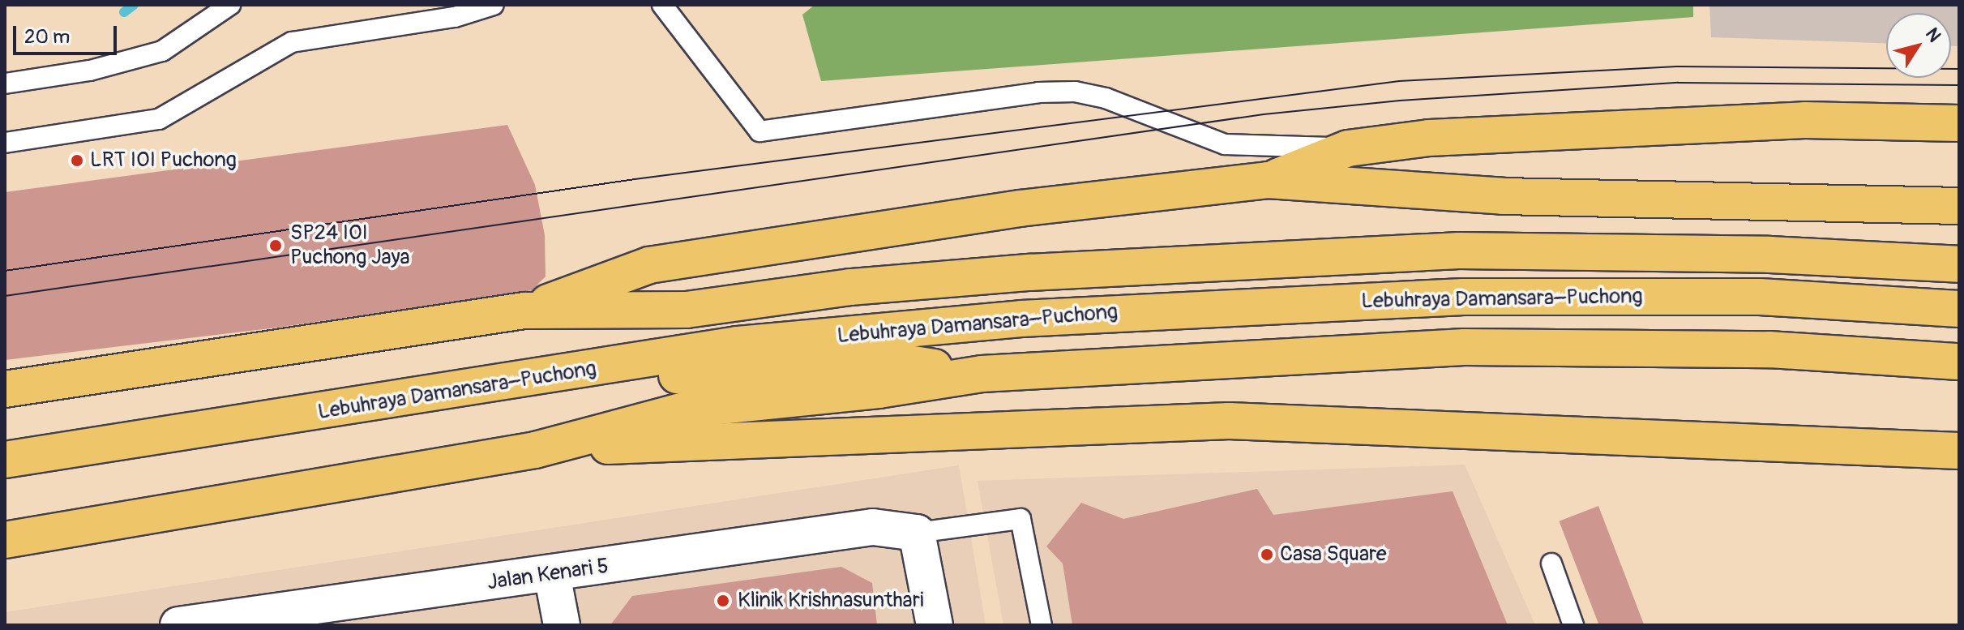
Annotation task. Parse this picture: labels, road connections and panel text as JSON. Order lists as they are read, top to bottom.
{
  "streets": {
    "highway": ["Lebuhraya Damansara–Puchong"],
    "street": ["Jalan Kenari 5"]
  },
  "places": [
    "LRT IOI Puchong",
    "SP24 IOI Puchong Jaya",
    "Casa Square",
    "Klinik Krishnasunthari"
  ],
  "scale_bar": "20 m",
  "north": "top right"
}
